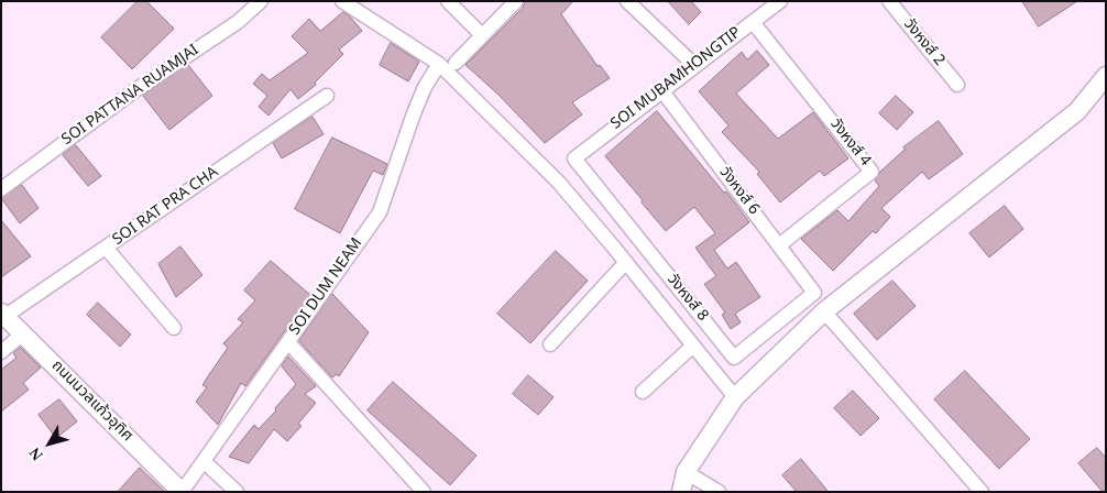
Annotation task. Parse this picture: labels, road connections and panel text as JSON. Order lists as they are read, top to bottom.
{
  "streets": {
    "street": [
      "วังหงส์ 2",
      "SOI MUBAMHONGTIP",
      "SOI PATTANA RUAMJAI",
      "วังหงส์ 4",
      "วังหงส์ 6",
      "SOI RAT PRA CHA",
      "SOI DUM NEAM",
      "วังหงส์ 8",
      "ถนนนวลแก้วอุทิศ"
    ]
  },
  "crossings": [
    ["SOI MUBAMHONGTIP", "วังหงส์ 4"],
    ["SOI MUBAMHONGTIP", "วังหงส์ 6"],
    ["SOI MUBAMHONGTIP", "วังหงส์ 8"],
    ["วังหงส์ 4", "วังหงส์ 6"],
    ["วังหงส์ 6", "วังหงส์ 8"],
    ["SOI RAT PRA CHA", "ถนนนวลแก้วอุทิศ"],
    ["SOI DUM NEAM", "ถนนนวลแก้วอุทิศ"]
  ],
  "north": "bottom left"
}
